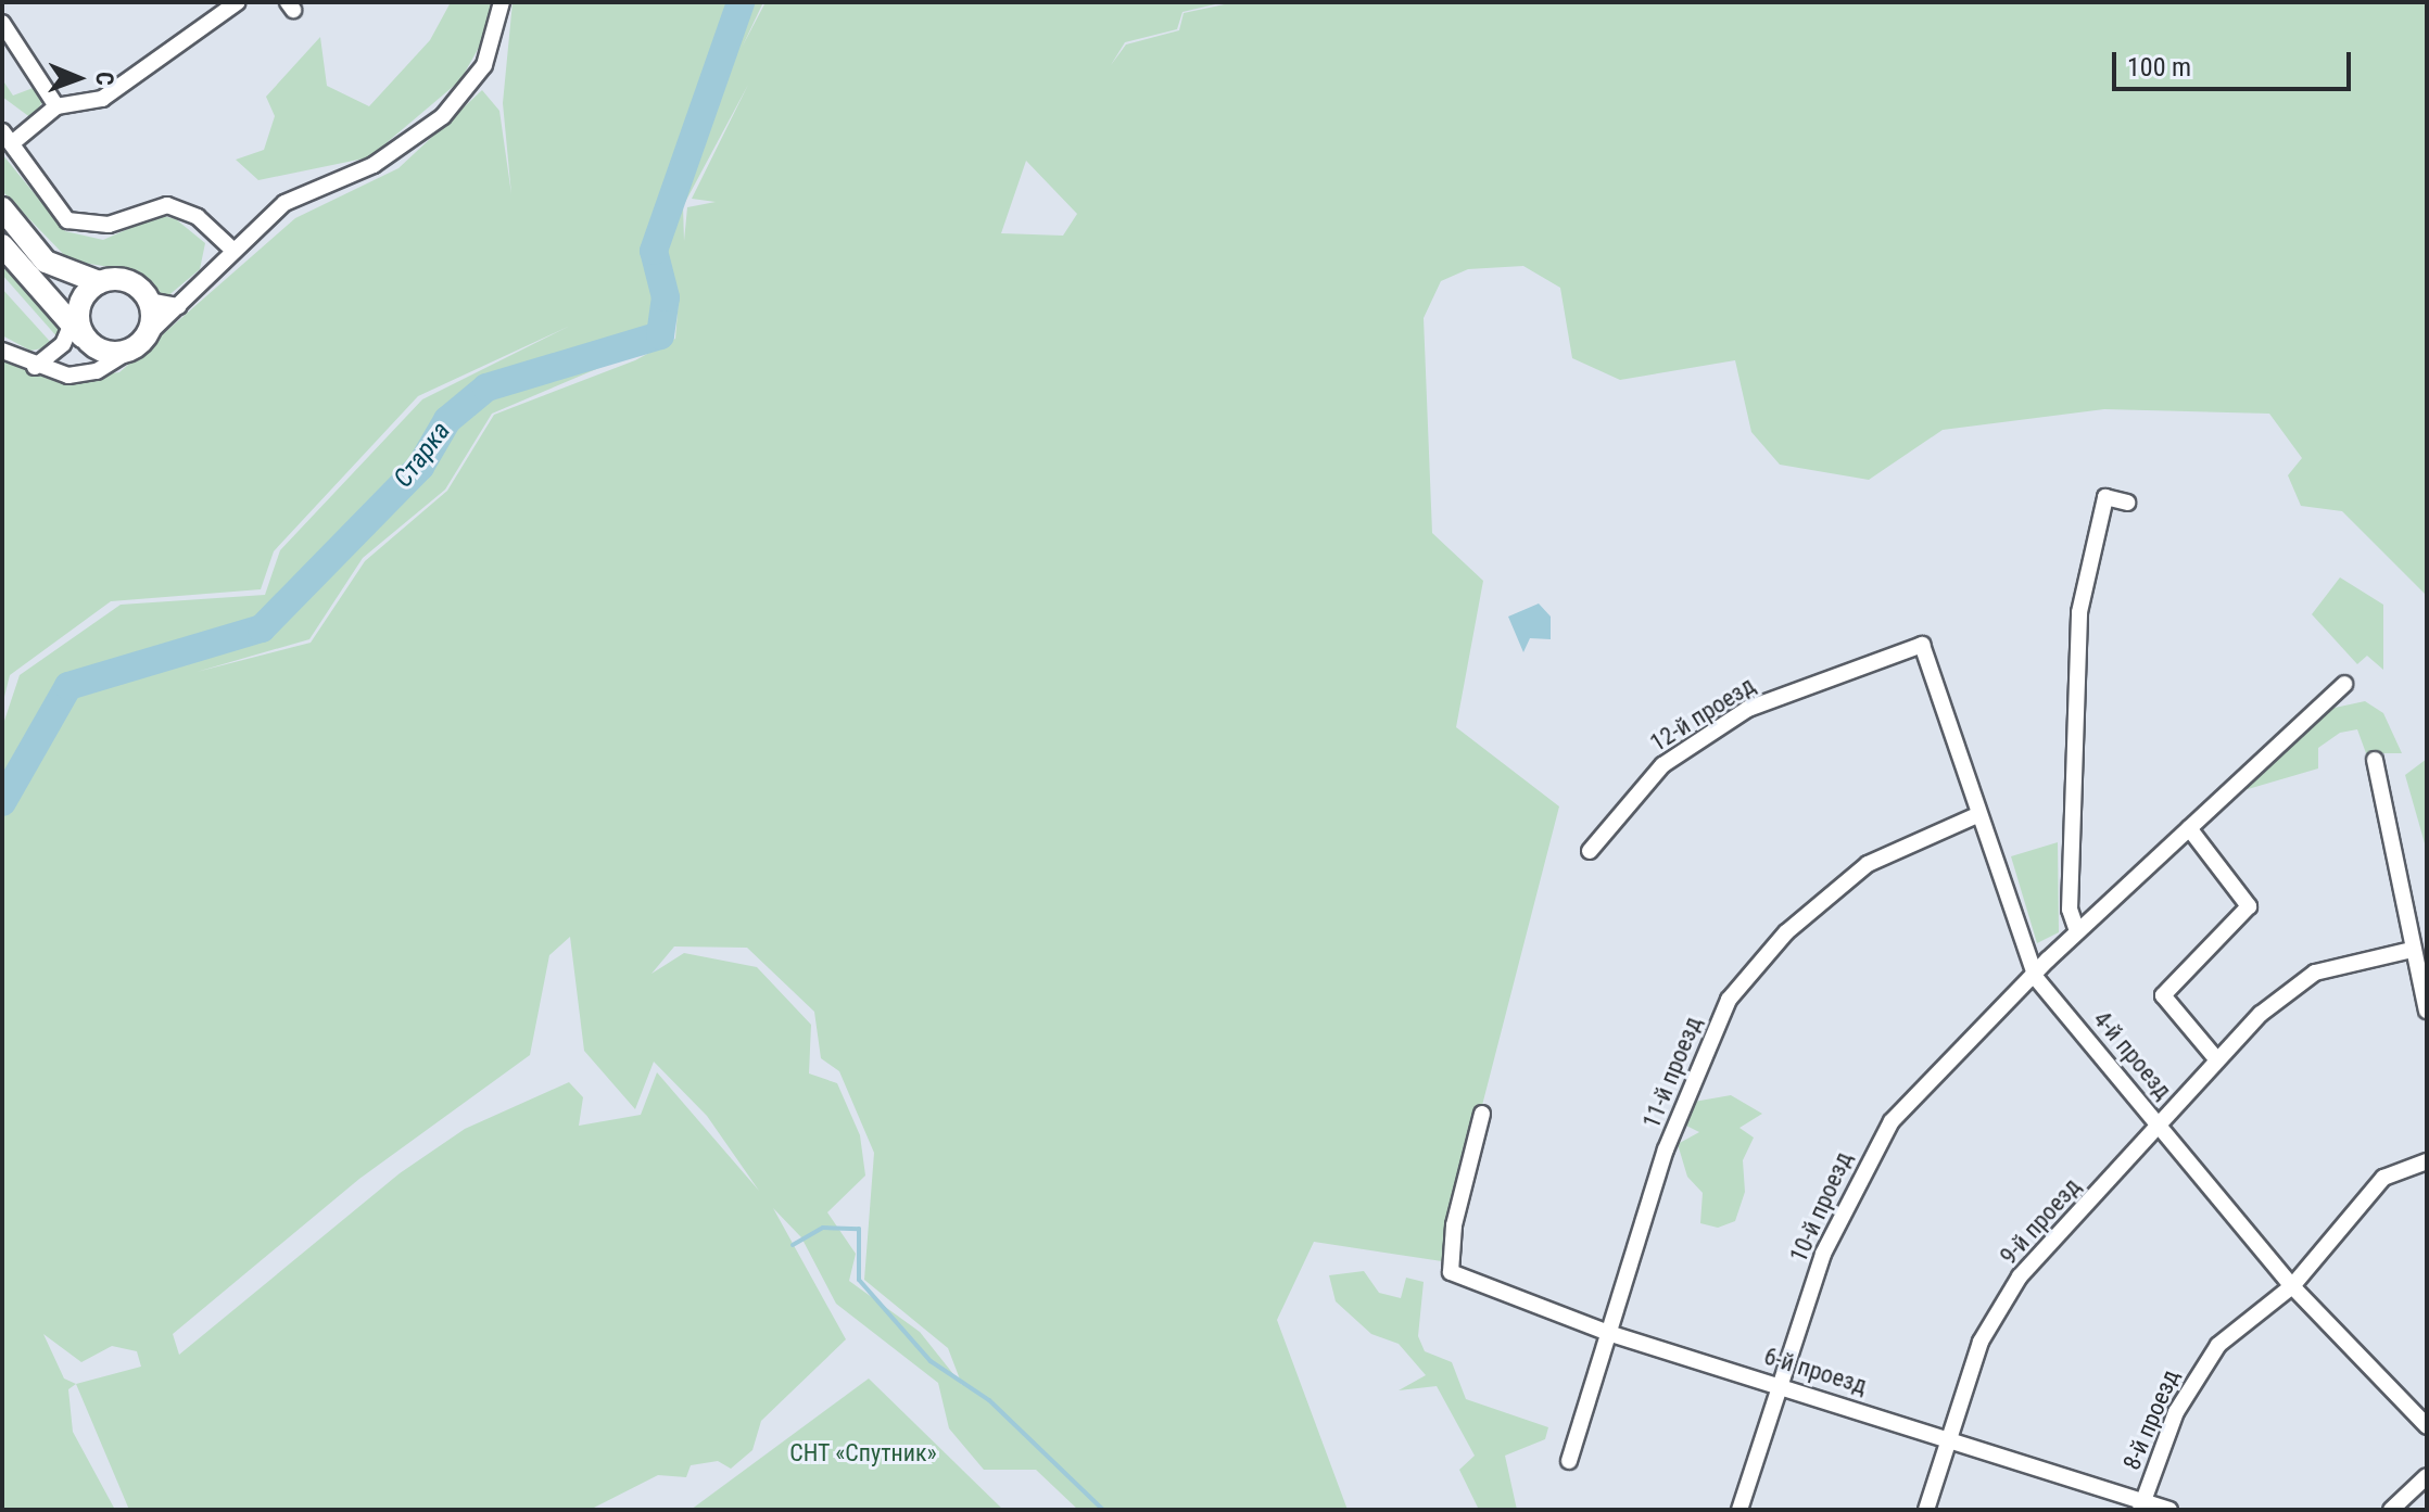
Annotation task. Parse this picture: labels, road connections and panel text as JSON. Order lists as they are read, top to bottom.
{
  "streets": {
    "street": [
      "12-й проезд",
      "4-й проезд",
      "11-й проезд",
      "10-й проезд",
      "9-й проезд",
      "6-й проезд",
      "8-й проезд"
    ]
  },
  "crossings": [
    ["12-й проезд", "4-й проезд"],
    ["4-й проезд", "11-й проезд"],
    ["4-й проезд", "10-й проезд"],
    ["4-й проезд", "9-й проезд"],
    ["4-й проезд", "8-й проезд"],
    ["11-й проезд", "6-й проезд"],
    ["10-й проезд", "6-й проезд"],
    ["9-й проезд", "6-й проезд"],
    ["6-й проезд", "8-й проезд"]
  ],
  "water": ["Старка"],
  "parks": ["СНТ «Спутник»"],
  "scale_bar": "100 m",
  "north": "right"
}
